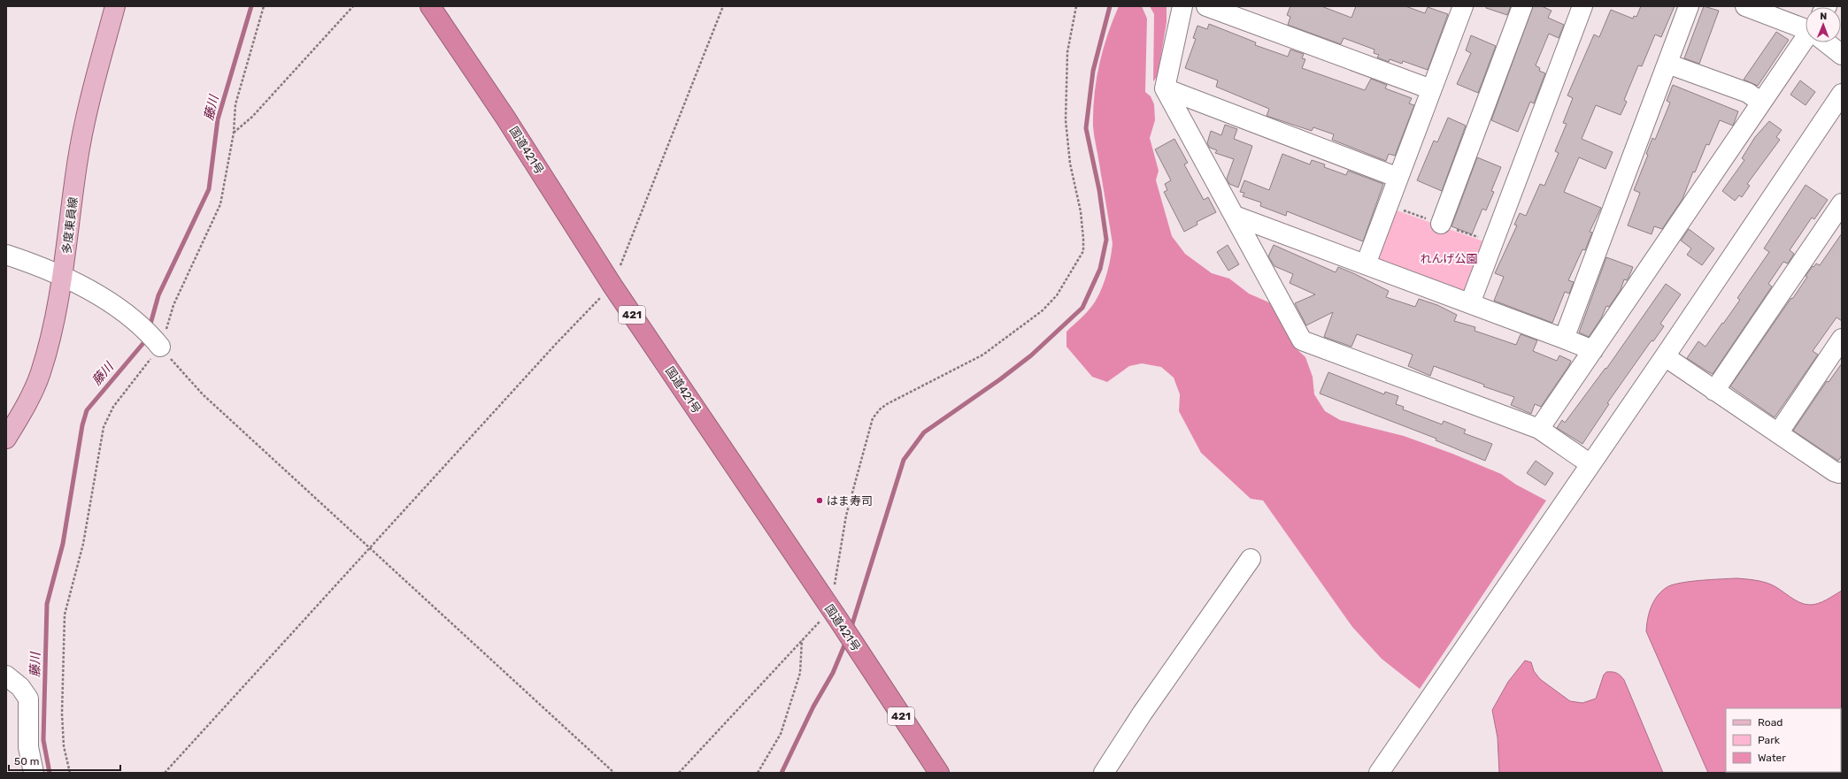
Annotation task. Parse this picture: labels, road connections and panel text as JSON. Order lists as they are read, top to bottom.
{
  "streets": {
    "highway": ["国道421号", "421"],
    "main road": ["多度東員線"]
  },
  "water": ["藤川"],
  "parks": ["れんげ公園"],
  "places": ["はま寿司"],
  "legend": ["Road", "Park", "Water"],
  "scale_bar": "50 m",
  "north": "top"
}
